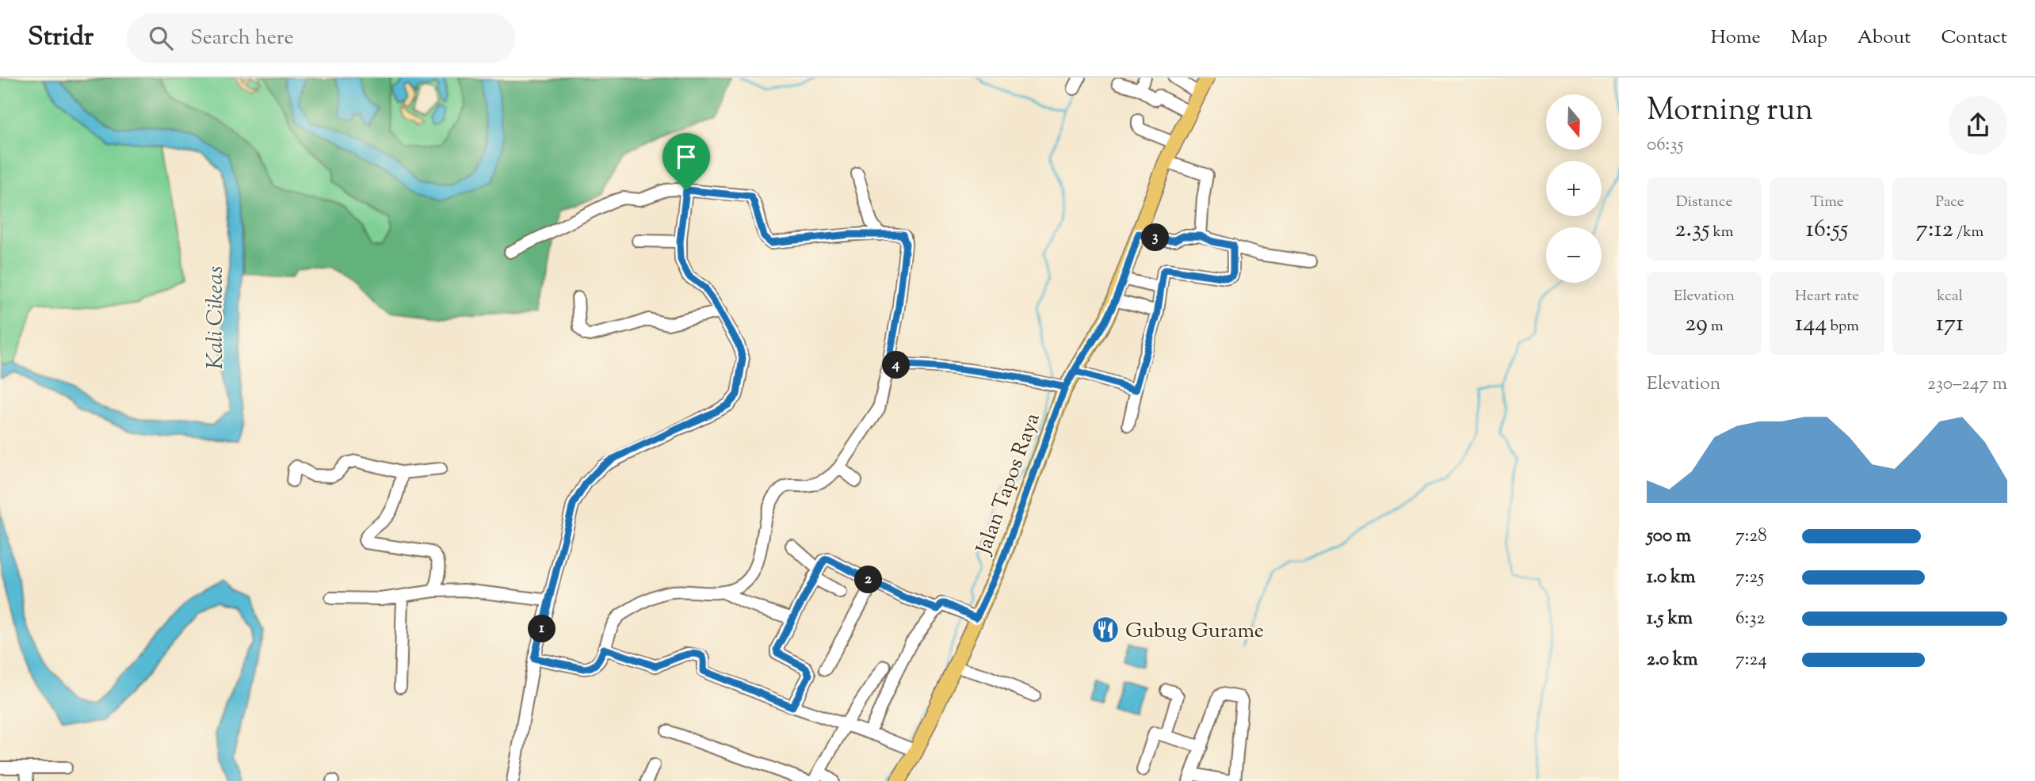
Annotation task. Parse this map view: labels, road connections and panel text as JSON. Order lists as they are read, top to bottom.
{
  "streets": {
    "main road": ["Jalan Tapos Raya"]
  },
  "water": ["Kali Cikeas"],
  "places": {
    "restaurant": ["Gubug Gurame"]
  },
  "north": "bottom",
  "page": {
    "header": "Stridr",
    "search": "Search here",
    "nav": [
      "Home",
      "Map",
      "About",
      "Contact"
    ],
    "heading": ["Morning run", "06:35"],
    "map_buttons": ["+", "−"],
    "stats": [
      ["Distance", "2.35 km"],
      ["Time", "16:55"],
      ["Pace", "7:12 /km"],
      ["Elevation", "29 m"],
      ["Heart rate", "144 bpm"],
      ["kcal", "171"]
    ],
    "pins": [
      "3",
      "4",
      "2",
      "1"
    ],
    "chart": ["Elevation", "230–247 m"],
    "list": [
      {
        "name": "500 m",
        "note": "7:28"
      },
      {
        "name": "1.0 km",
        "note": "7:25"
      },
      {
        "name": "1.5 km",
        "note": "6:32"
      },
      {
        "name": "2.0 km",
        "note": "7:24"
      }
    ]
  }
}
